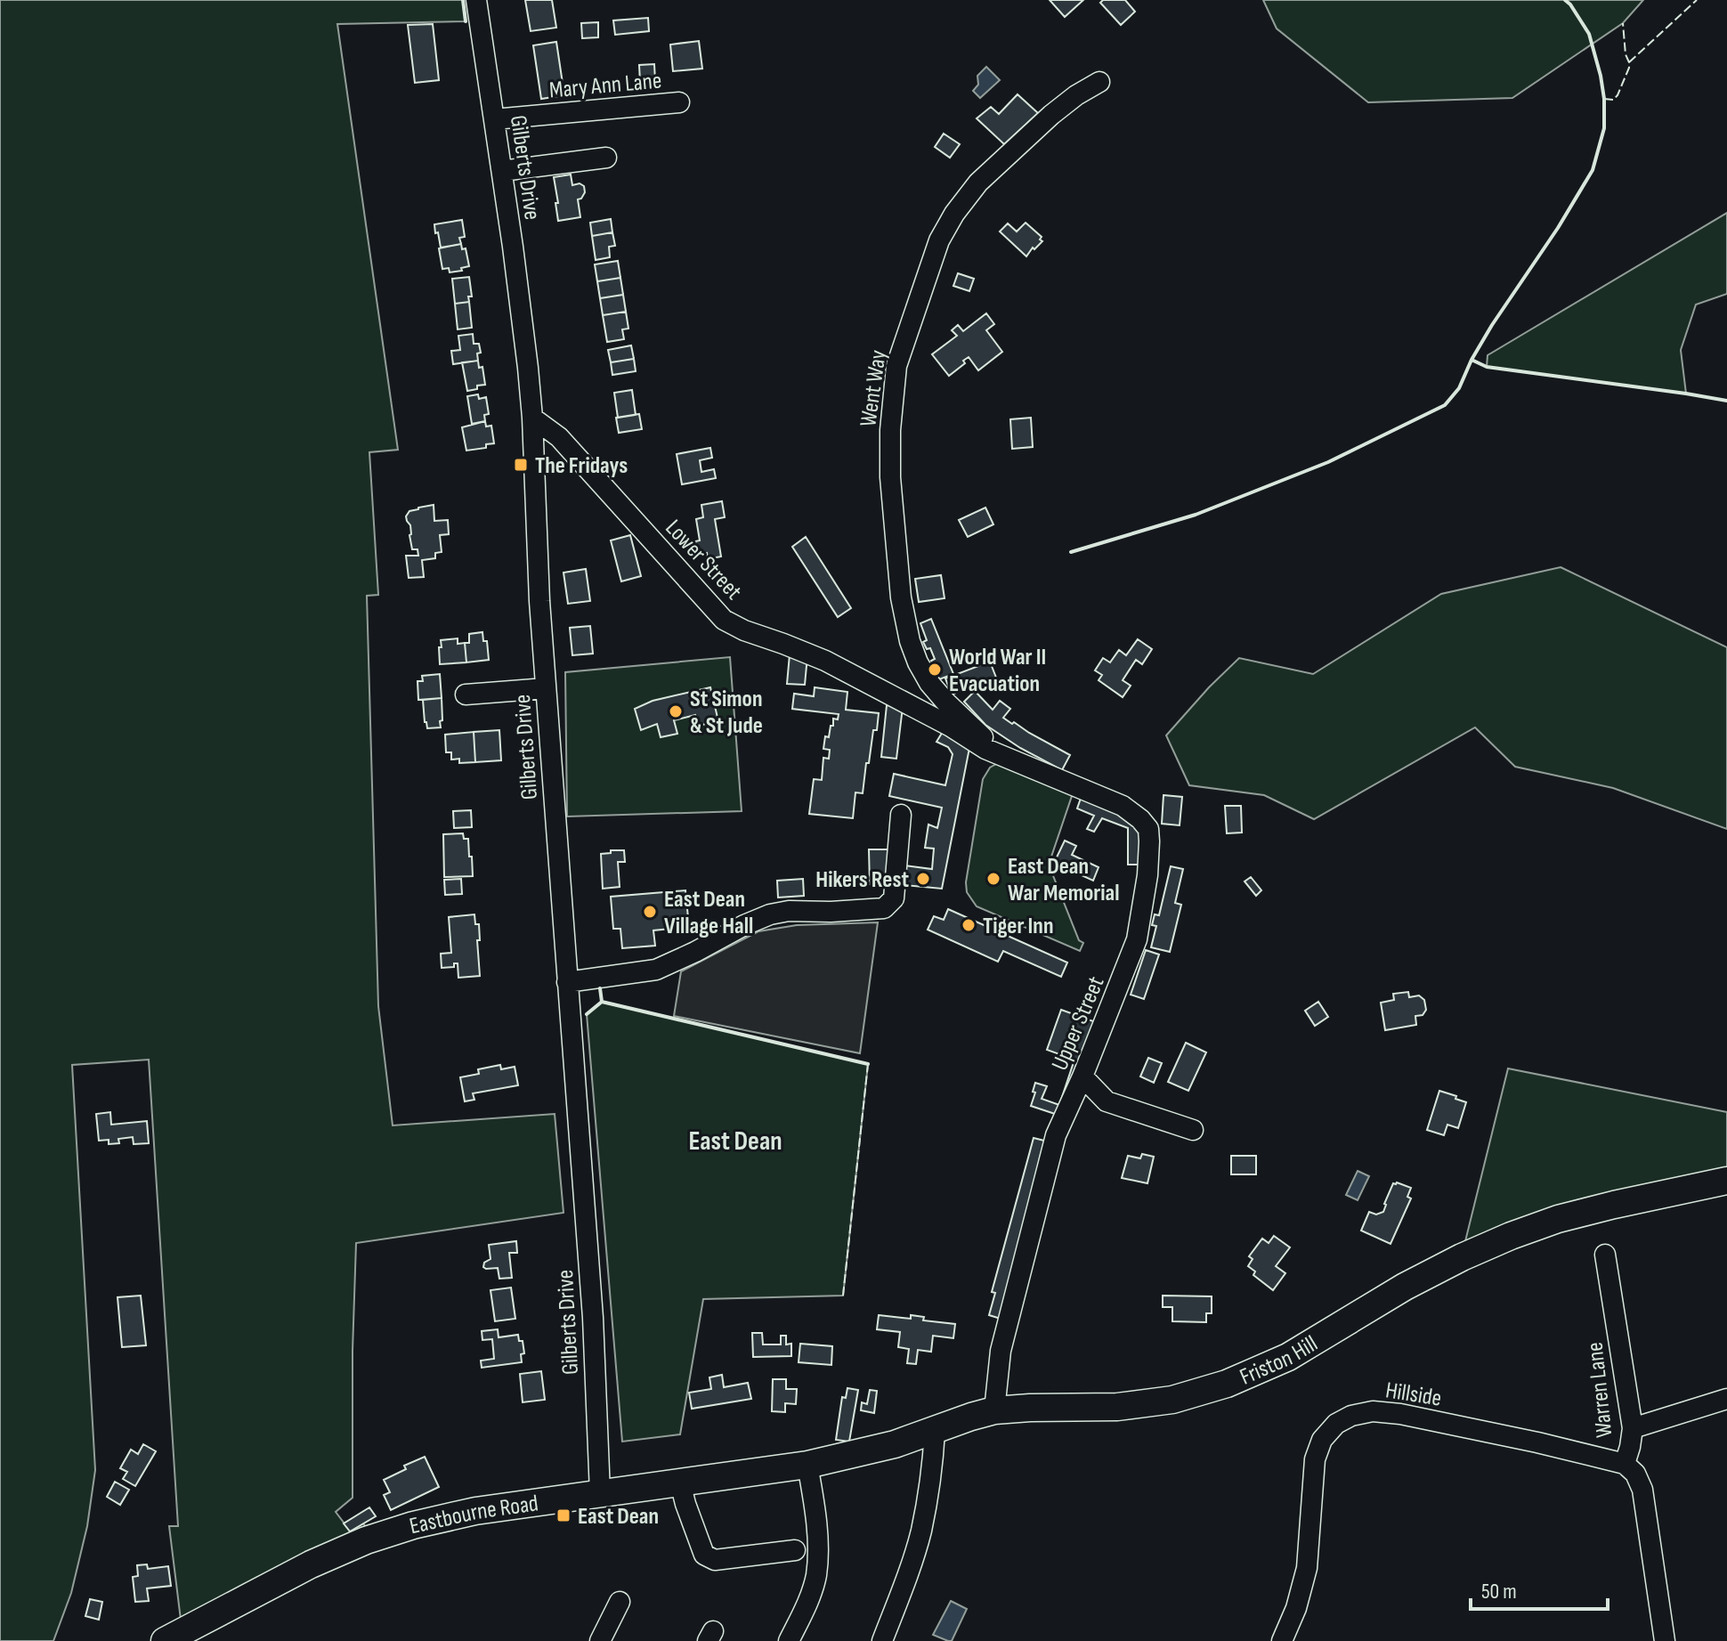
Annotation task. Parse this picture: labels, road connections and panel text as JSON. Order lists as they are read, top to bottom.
{
  "streets": {
    "main road": ["Friston Hill", "Eastbourne Road"],
    "street": [
      "Mary Ann Lane",
      "Gilberts Drive",
      "Went Way",
      "Lower Street",
      "Upper Street",
      "Warren Lane",
      "Hillside"
    ]
  },
  "crossings": [
    ["Mary Ann Lane", "Gilberts Drive"],
    ["Gilberts Drive", "Lower Street"],
    ["Gilberts Drive", "Eastbourne Road"],
    ["Went Way", "Lower Street"],
    ["Went Way", "Upper Street"],
    ["Lower Street", "Upper Street"],
    ["Upper Street", "Friston Hill"],
    ["Friston Hill", "Eastbourne Road"],
    ["Warren Lane", "Hillside"]
  ],
  "districts": ["East Dean"],
  "places": {
    "transit": ["The Fridays", "East Dean"],
    "other": [
      "World War II Evacuation",
      "St Simon & St Jude",
      "Hikers Rest",
      "East Dean War Memorial",
      "East Dean Village Hall",
      "Tiger Inn"
    ]
  },
  "scale_bar": "50 m"
}
